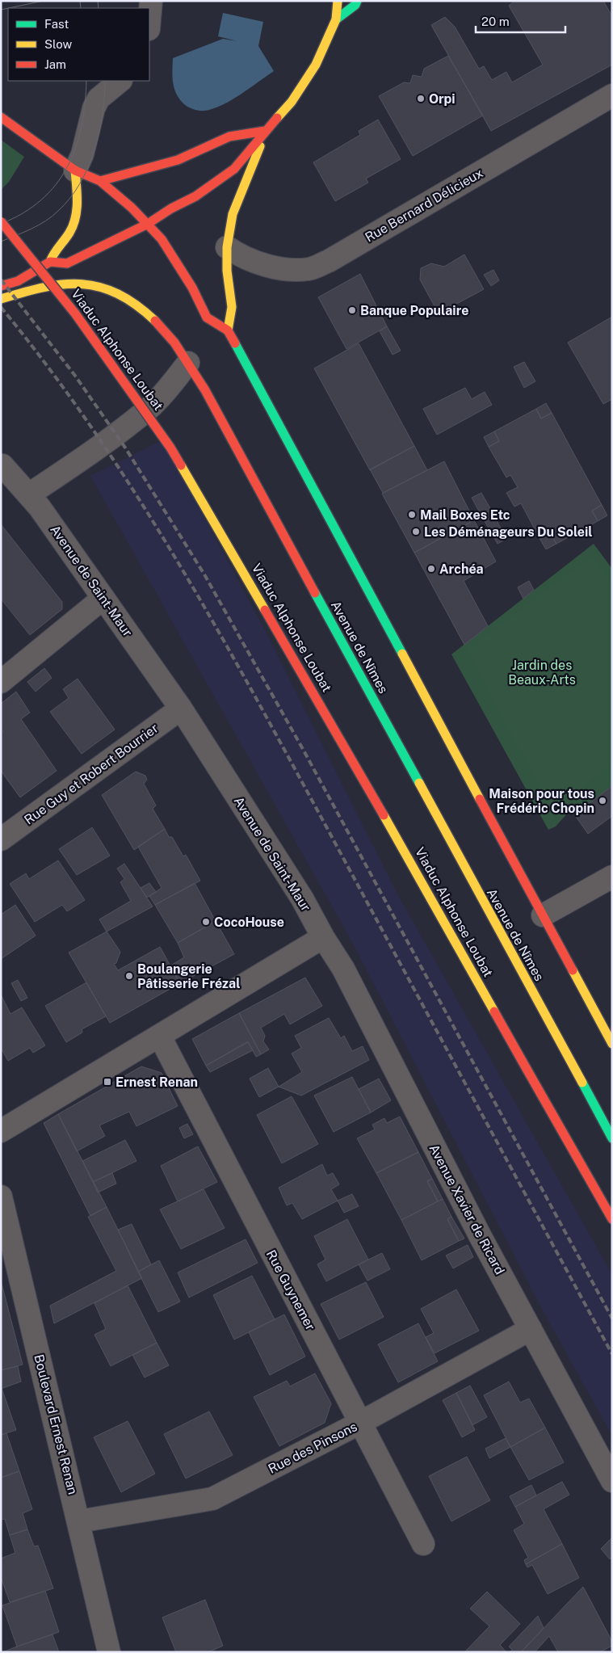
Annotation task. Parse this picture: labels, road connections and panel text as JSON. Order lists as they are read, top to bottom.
{
  "streets": {
    "main road": ["Viaduc Alphonse Loubat", "Avenue de Nîmes"],
    "street": [
      "Rue Bernard Délicieux",
      "Avenue de Saint-Maur",
      "Rue Guy et Robert Bourrier",
      "Avenue Xavier de Ricard",
      "Rue Guynemer",
      "Boulevard Ernest Renan",
      "Rue des Pinsons"
    ]
  },
  "crossings": [
    ["Avenue de Saint-Maur", "Rue Guy et Robert Bourrier"],
    ["Avenue de Saint-Maur", "Avenue Xavier de Ricard"],
    ["Avenue Xavier de Ricard", "Rue des Pinsons"],
    ["Rue Guynemer", "Rue des Pinsons"],
    ["Boulevard Ernest Renan", "Rue des Pinsons"]
  ],
  "parks": ["Jardin des Beaux-Arts"],
  "places": {
    "other": [
      "Orpi",
      "Banque Populaire",
      "Mail Boxes Etc",
      "Les Déménageurs Du Soleil",
      "Archéa",
      "Maison pour tous Frédéric Chopin",
      "CocoHouse",
      "Boulangerie Pâtisserie Frézal"
    ],
    "transit": ["Ernest Renan"]
  },
  "legend": ["Fast", "Slow", "Jam"],
  "scale_bar": "20 m"
}
